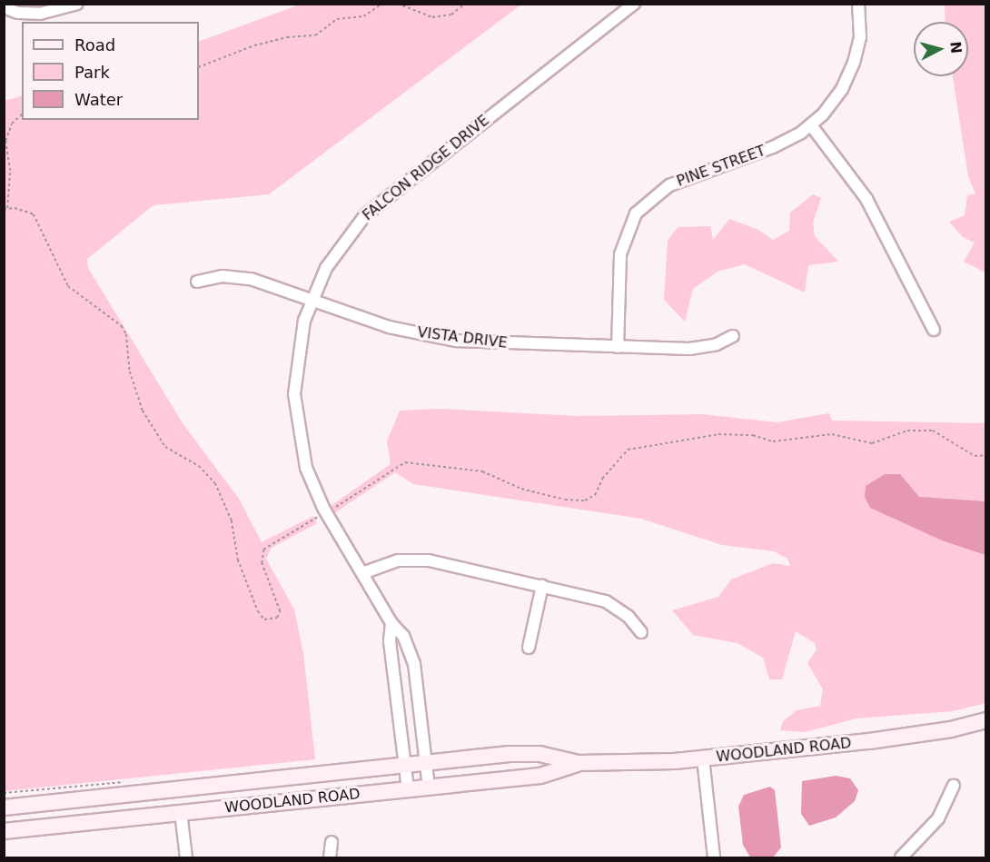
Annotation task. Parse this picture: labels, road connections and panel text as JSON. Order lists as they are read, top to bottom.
{
  "streets": {
    "main road": ["WOODLAND ROAD"],
    "street": ["PINE STREET", "FALCON RIDGE DRIVE", "VISTA DRIVE"]
  },
  "crossings": [
    ["PINE STREET", "VISTA DRIVE"],
    ["FALCON RIDGE DRIVE", "VISTA DRIVE"],
    ["FALCON RIDGE DRIVE", "WOODLAND ROAD"]
  ],
  "legend": ["Road", "Park", "Water"],
  "north": "right"
}
